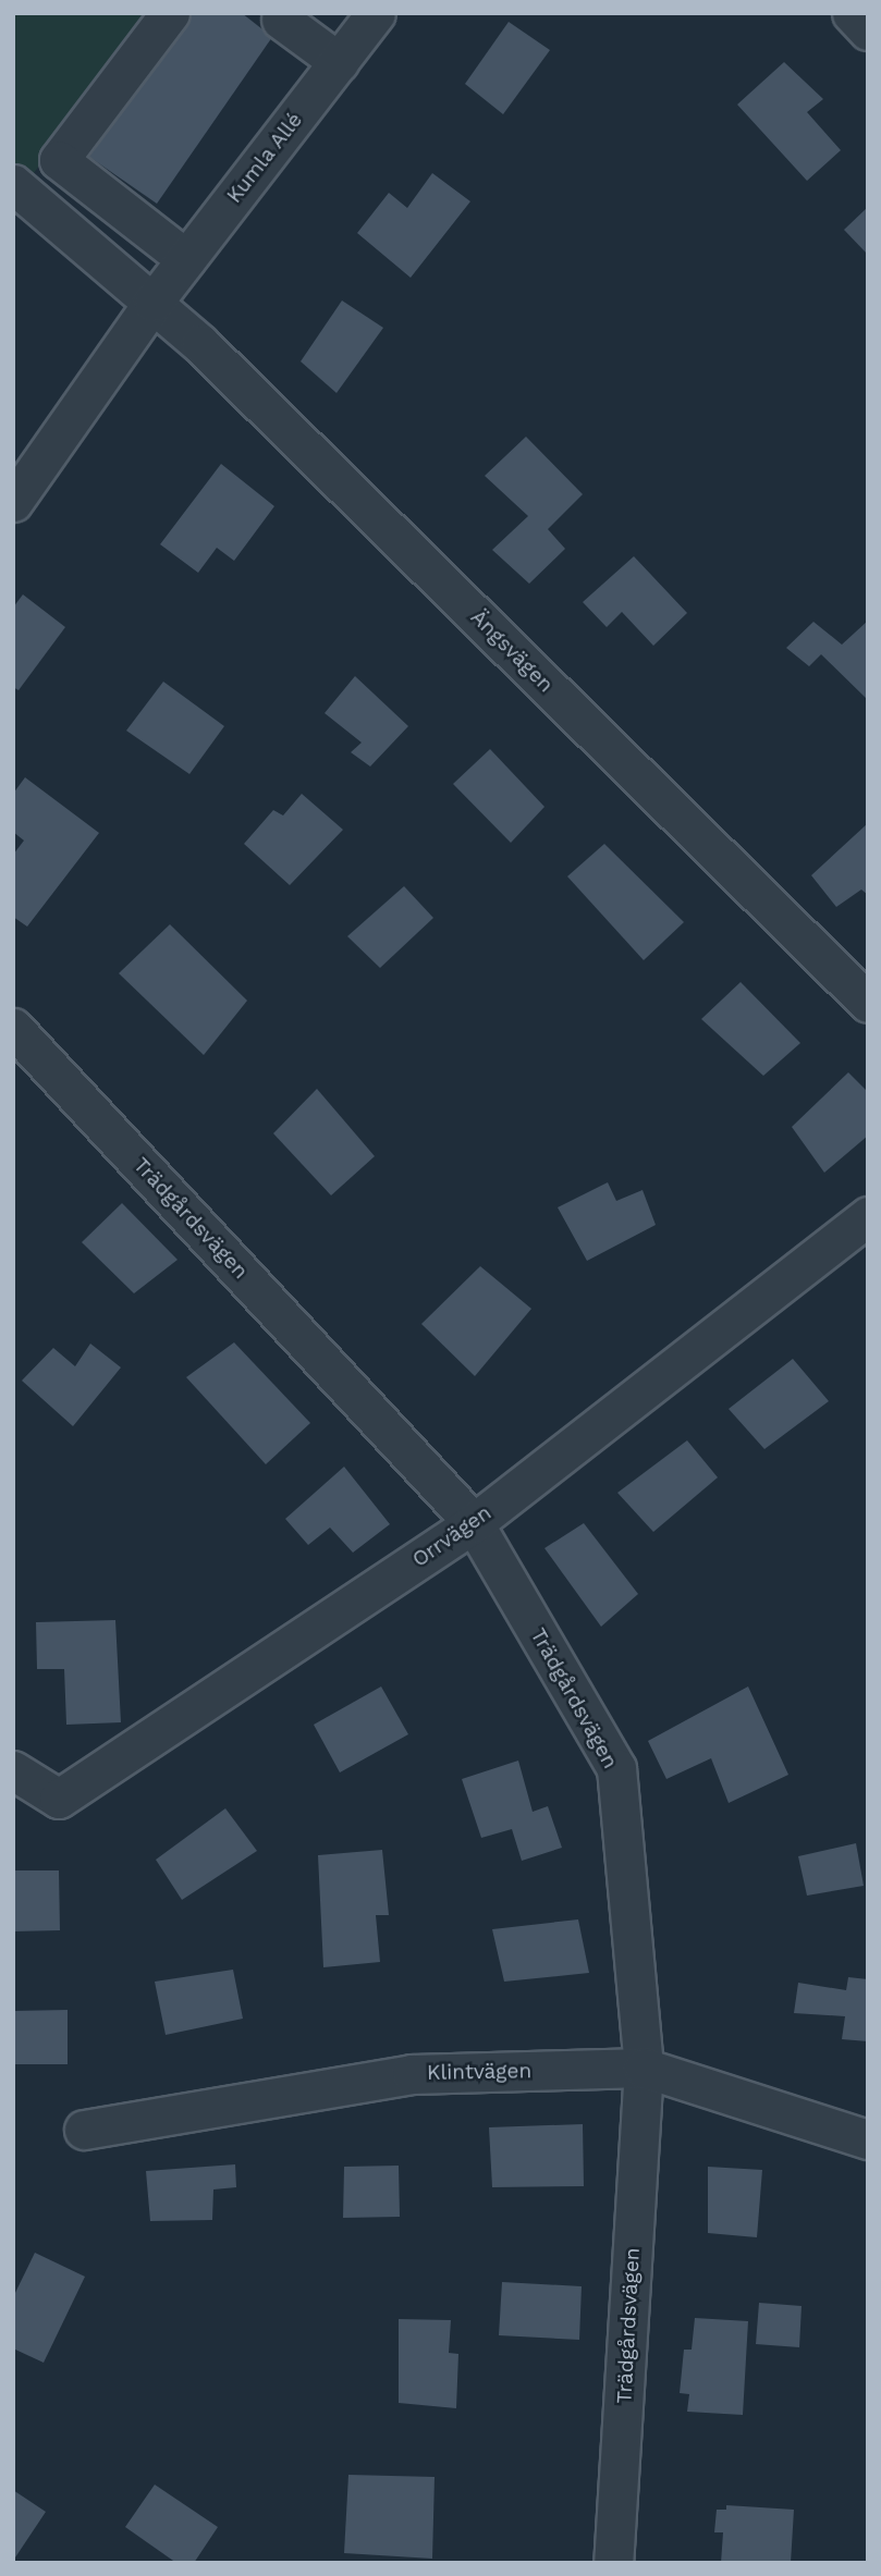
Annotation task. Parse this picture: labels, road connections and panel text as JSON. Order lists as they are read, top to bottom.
{
  "streets": {
    "street": [
      "Kumla Allé",
      "Ängsvägen",
      "Trädgårdsvägen",
      "Orrvägen",
      "Klintvägen"
    ]
  },
  "crossings": [
    ["Kumla Allé", "Ängsvägen"],
    ["Trädgårdsvägen", "Orrvägen"],
    ["Trädgårdsvägen", "Klintvägen"]
  ]
}
